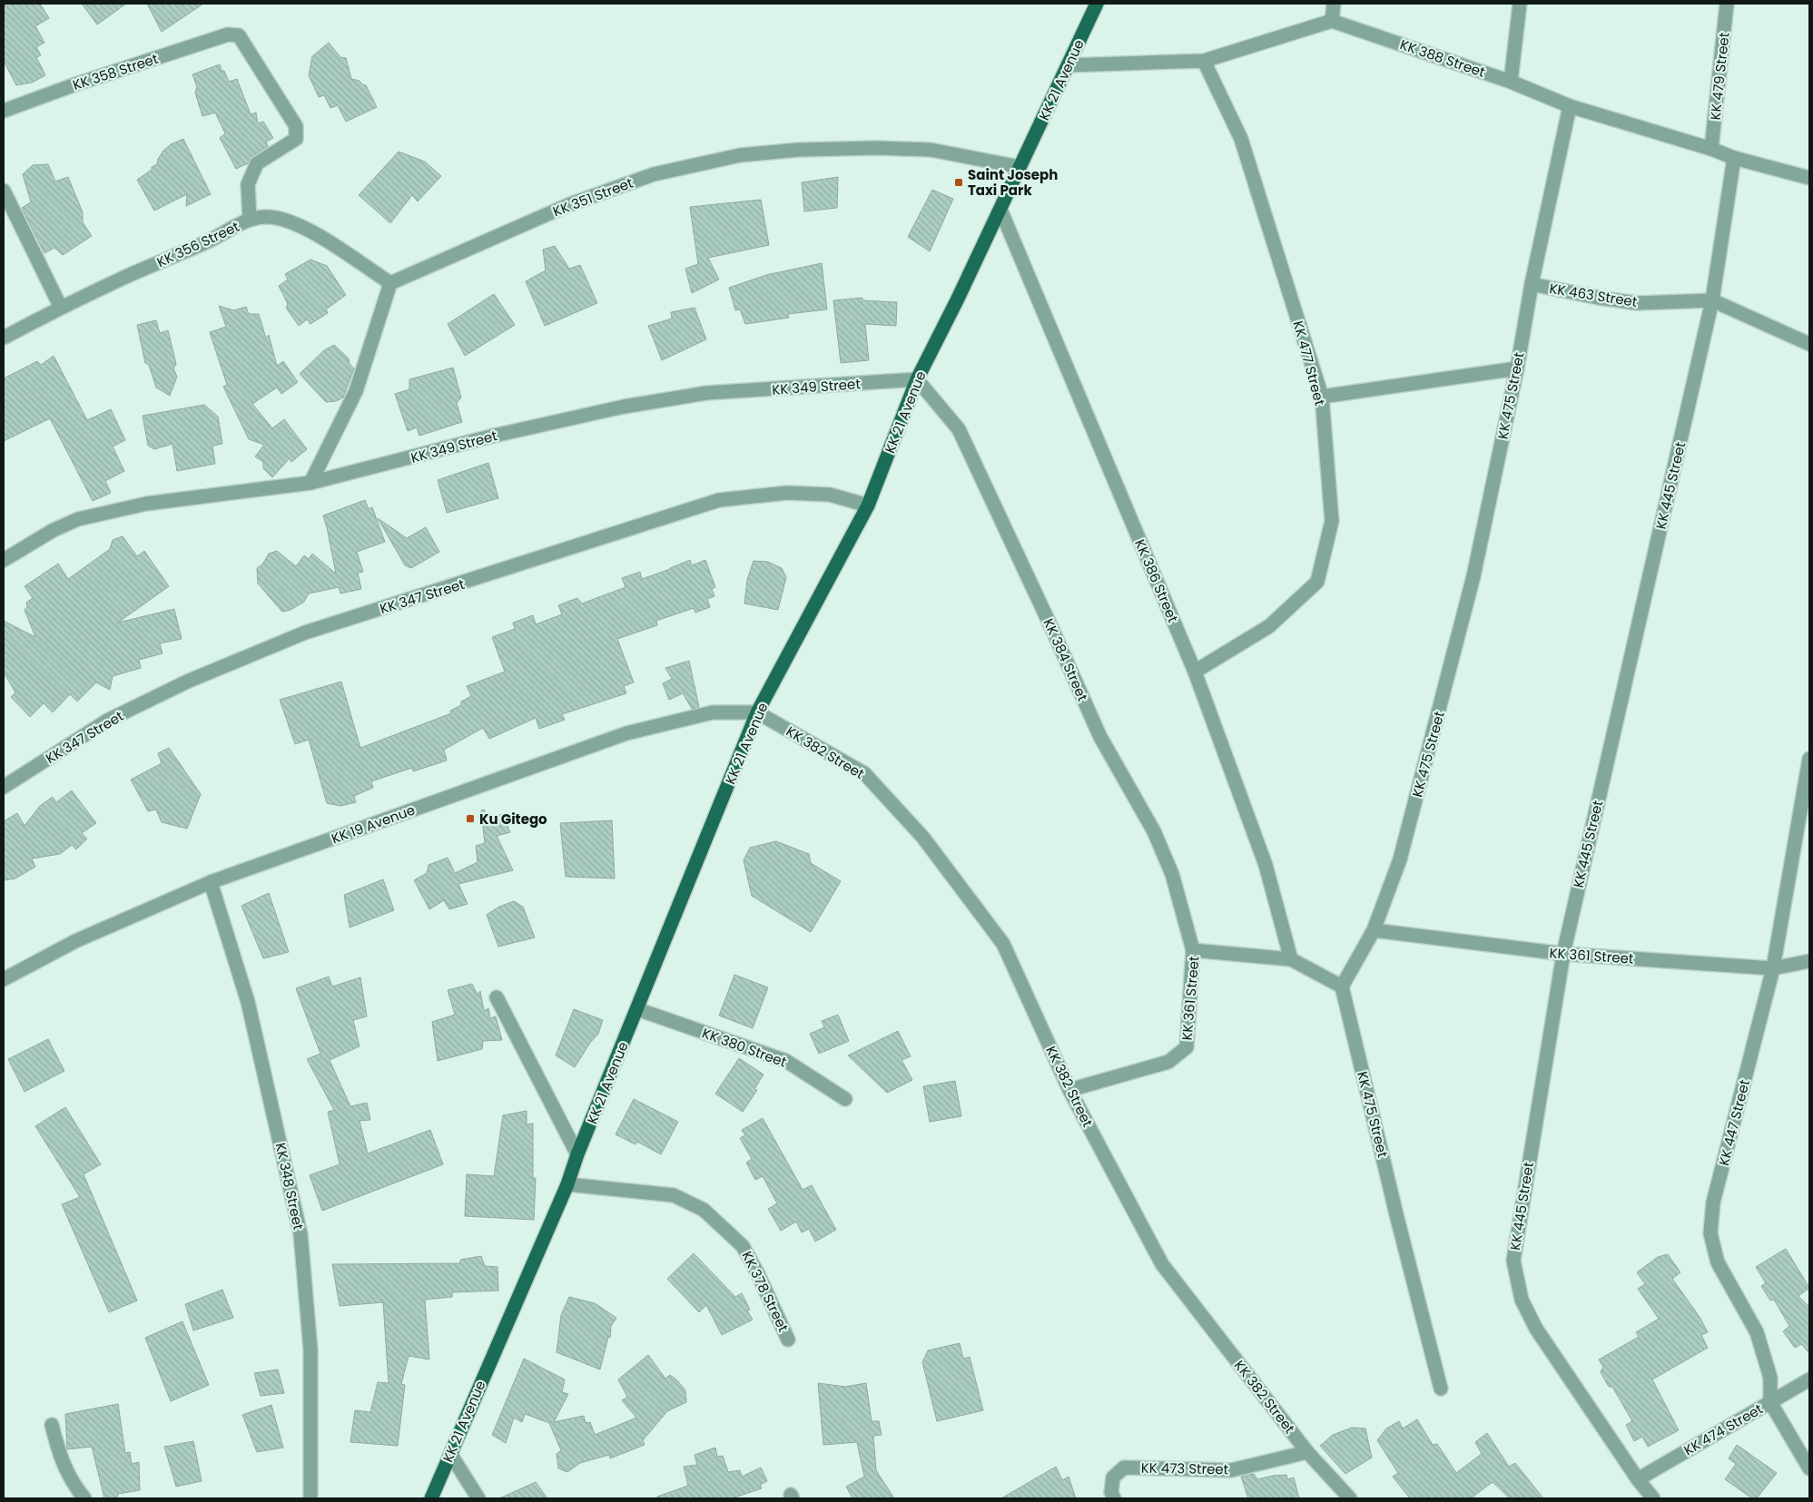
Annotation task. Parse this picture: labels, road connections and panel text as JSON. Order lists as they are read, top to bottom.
{
  "streets": {
    "main road": ["KK 21 Avenue"],
    "street": [
      "KK 388 Street",
      "KK 358 Street",
      "KK 479 Street",
      "KK 351 Street",
      "KK 356 Street",
      "KK 463 Street",
      "KK 477 Street",
      "KK 349 Street",
      "KK 475 Street",
      "KK 445 Street",
      "KK 386 Street",
      "KK 347 Street",
      "KK 384 Street",
      "KK 382 Street",
      "KK 19 Avenue",
      "KK 361 Street",
      "KK 380 Street",
      "KK 447 Street",
      "KK 348 Street",
      "KK 378 Street",
      "KK 474 Street",
      "KK 473 Street"
    ]
  },
  "crossings": [
    ["KK 388 Street", "KK 479 Street"],
    ["KK 388 Street", "KK 475 Street"],
    ["KK 388 Street", "KK 445 Street"],
    ["KK 358 Street", "KK 356 Street"],
    ["KK 21 Avenue", "KK 351 Street"],
    ["KK 21 Avenue", "KK 349 Street"],
    ["KK 21 Avenue", "KK 386 Street"],
    ["KK 21 Avenue", "KK 347 Street"],
    ["KK 21 Avenue", "KK 384 Street"],
    ["KK 21 Avenue", "KK 382 Street"],
    ["KK 21 Avenue", "KK 19 Avenue"],
    ["KK 21 Avenue", "KK 380 Street"],
    ["KK 21 Avenue", "KK 378 Street"],
    ["KK 351 Street", "KK 356 Street"],
    ["KK 463 Street", "KK 475 Street"],
    ["KK 463 Street", "KK 445 Street"],
    ["KK 477 Street", "KK 386 Street"],
    ["KK 349 Street", "KK 384 Street"],
    ["KK 475 Street", "KK 361 Street"],
    ["KK 445 Street", "KK 361 Street"],
    ["KK 445 Street", "KK 474 Street"],
    ["KK 386 Street", "KK 361 Street"],
    ["KK 384 Street", "KK 361 Street"],
    ["KK 382 Street", "KK 19 Avenue"],
    ["KK 382 Street", "KK 361 Street"],
    ["KK 382 Street", "KK 473 Street"],
    ["KK 19 Avenue", "KK 348 Street"],
    ["KK 361 Street", "KK 447 Street"],
    ["KK 447 Street", "KK 474 Street"]
  ],
  "places": {
    "transit": ["Saint Joseph Taxi Park", "Ku Gitego"]
  }
}
